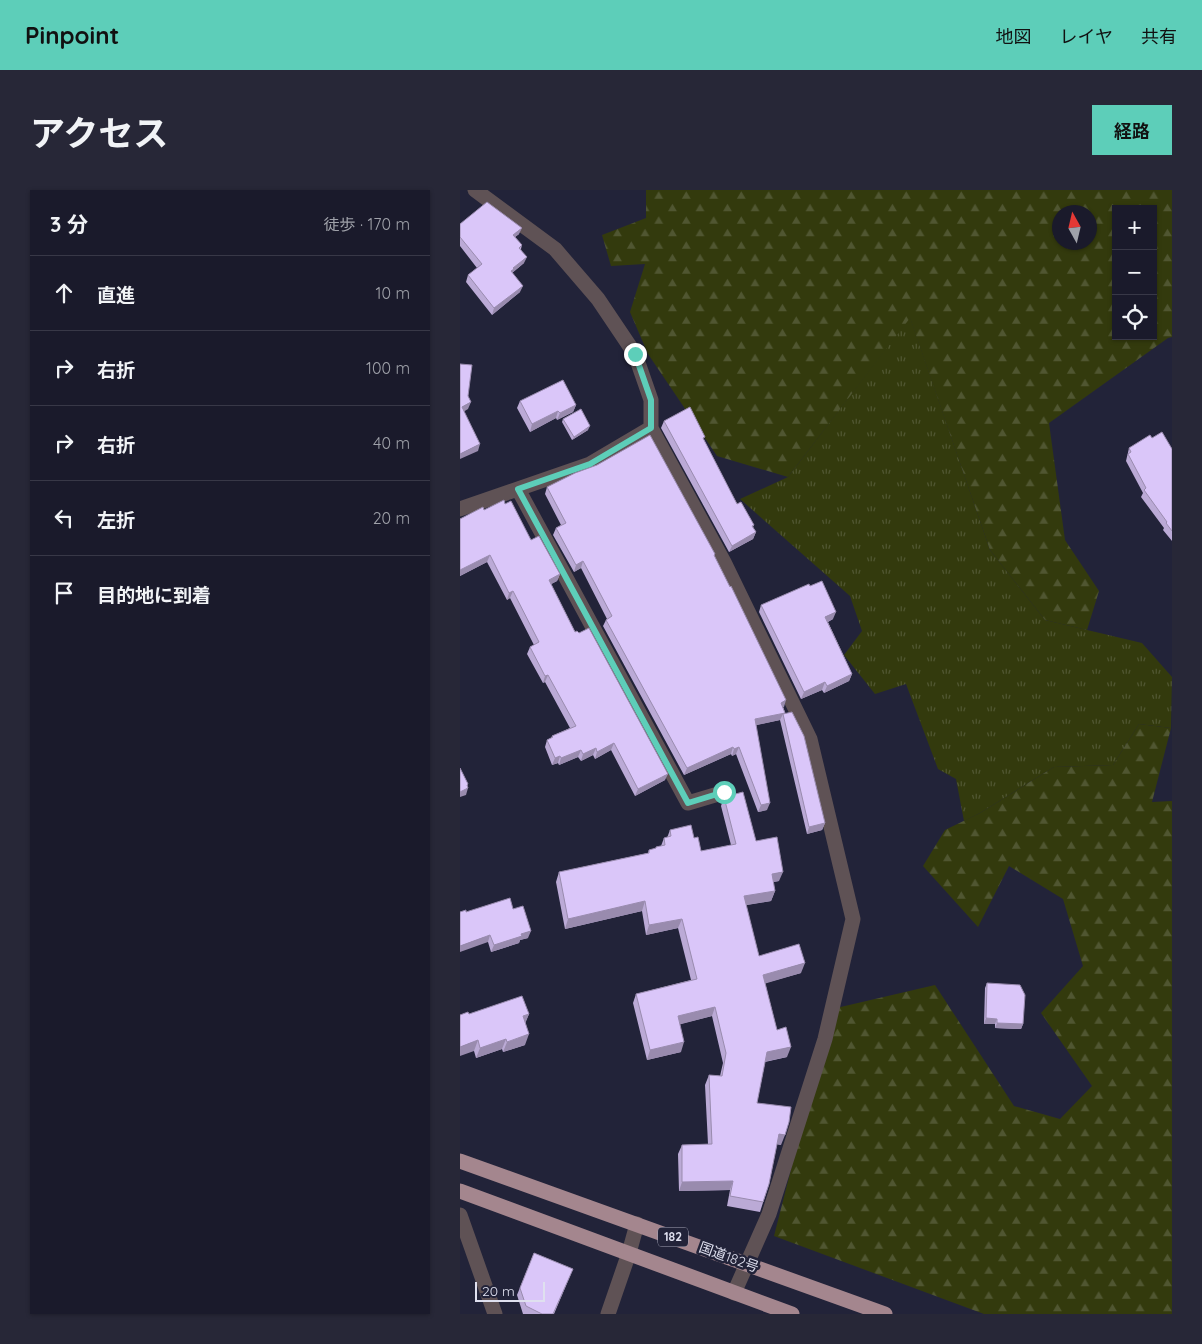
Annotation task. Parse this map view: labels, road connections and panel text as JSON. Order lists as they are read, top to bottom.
{
  "streets": {
    "highway": ["182", "国道182号"]
  },
  "scale_bar": "20 m",
  "north": "top",
  "page": {
    "header": "Pinpoint",
    "nav": ["地図", "レイヤ", "共有"],
    "title": "アクセス",
    "buttons": "経路",
    "heading": ["3 分", "徒歩 · 170 m"],
    "map_buttons": ["+", "−"],
    "list": [
      ["直進", "10 m"],
      ["右折", "100 m"],
      ["右折", "40 m"],
      ["左折", "20 m"],
      "目的地に到着"
    ],
    "scale": "20 m"
  }
}
